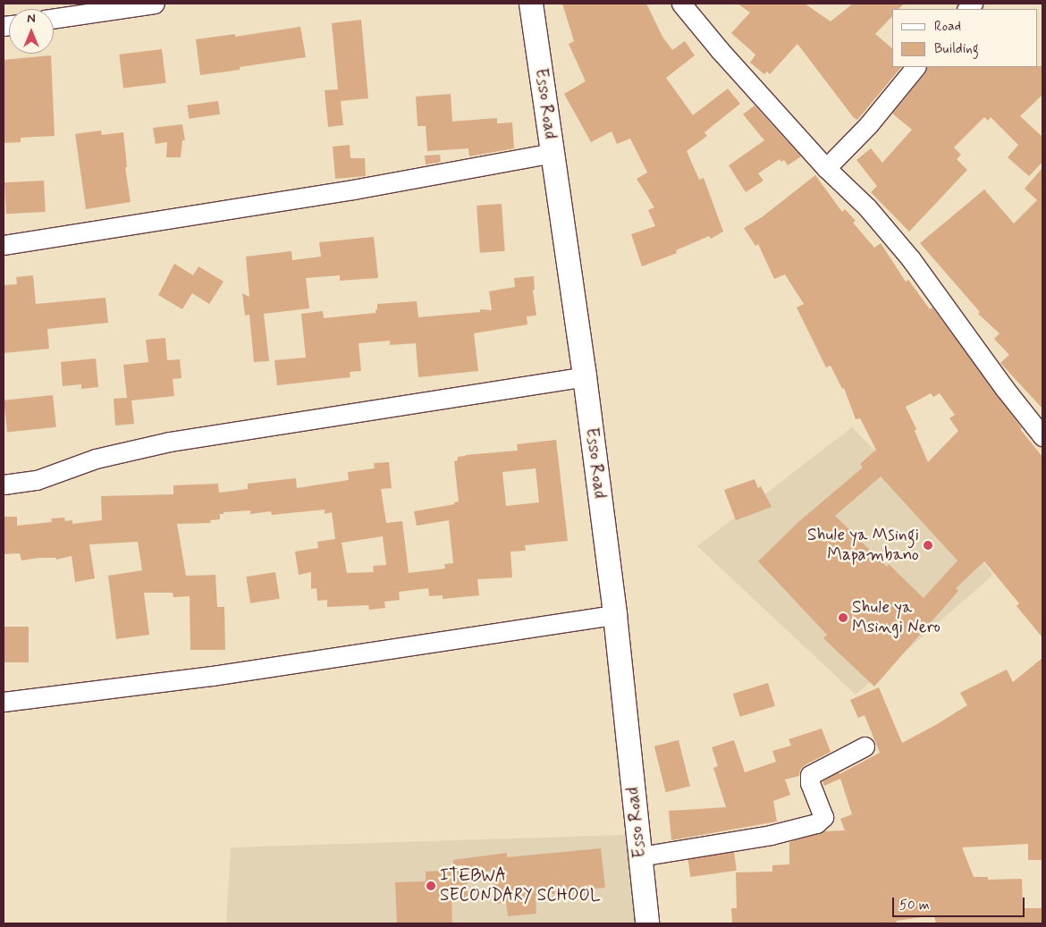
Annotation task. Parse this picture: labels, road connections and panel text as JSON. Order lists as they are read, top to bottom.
{
  "streets": {
    "street": ["Esso Road"]
  },
  "places": ["Shule ya Msingi Mapambano", "Shule ya Msingi Nero", "ITEBWA SECONDARY SCHOOL"],
  "legend": ["Road", "Building"],
  "scale_bar": "50 m",
  "north": "top"
}
